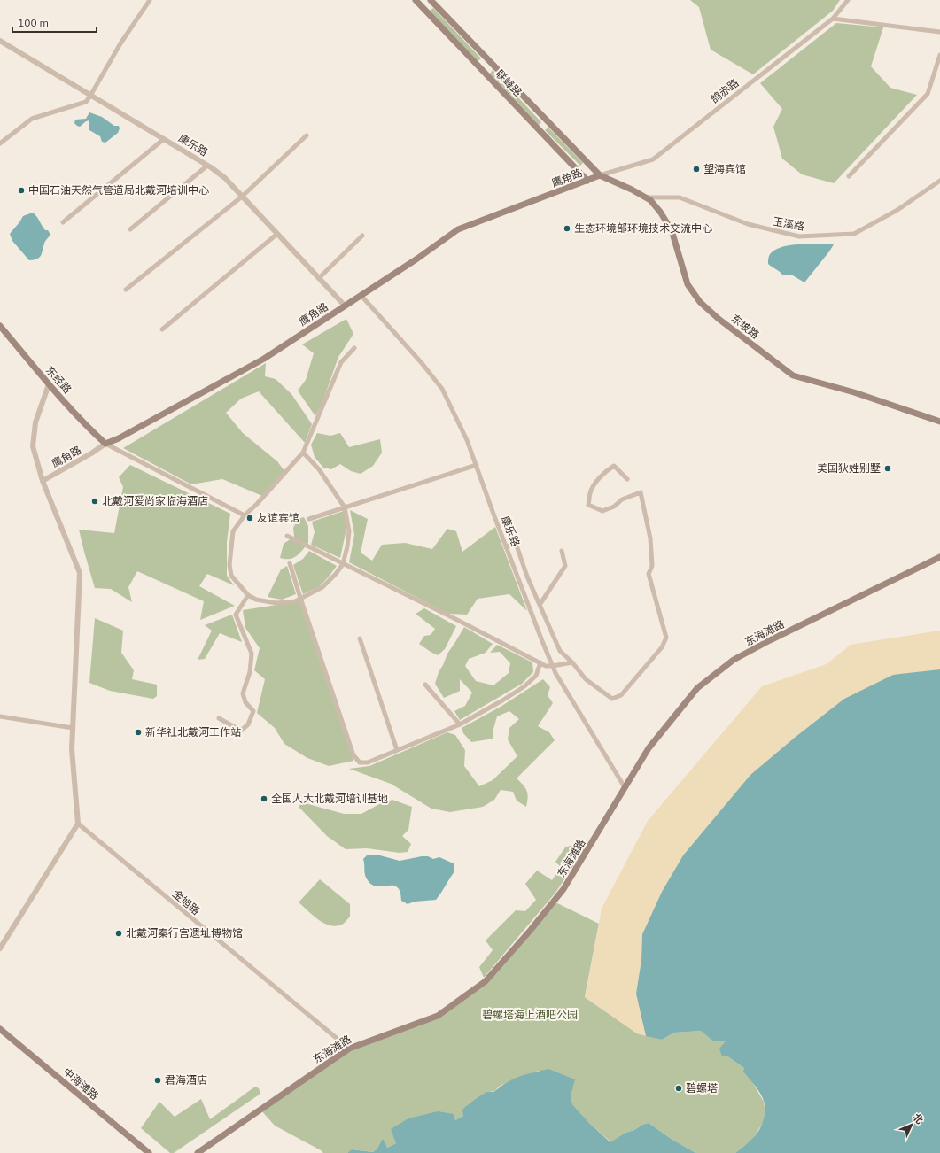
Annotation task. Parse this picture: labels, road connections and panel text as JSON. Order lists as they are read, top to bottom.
{
  "streets": {
    "main road": [
      "联峰路",
      "鹰角路",
      "东坡路",
      "东经路",
      "东海滩路",
      "中海滩路"
    ],
    "street": [
      "鸽赤路",
      "康乐路",
      "玉溪路",
      "金旭路"
    ]
  },
  "crossings": [
    ["联峰路", "鸽赤路"],
    ["联峰路", "鹰角路"],
    ["联峰路", "东坡路"],
    ["鸽赤路", "鹰角路"],
    ["鸽赤路", "东坡路"],
    ["康乐路", "鹰角路"],
    ["康乐路", "东海滩路"],
    ["鹰角路", "东坡路"],
    ["鹰角路", "东经路"],
    ["玉溪路", "东坡路"],
    ["东海滩路", "金旭路"]
  ],
  "parks": ["碧螺塔海上酒吧公园"],
  "places": [
    "望海宾馆",
    "中国石油天然气管道局北戴河培训中心",
    "生态环境部环境技术交流中心",
    "美国狄姓别墅",
    "北戴河爱尚家临海酒店",
    "友谊宾馆",
    "新华社北戴河工作站",
    "全国人大北戴河培训基地",
    "北戴河秦行宫遗址博物馆",
    "君海酒店",
    "碧螺塔"
  ],
  "scale_bar": "100 m",
  "north": "top right"
}
